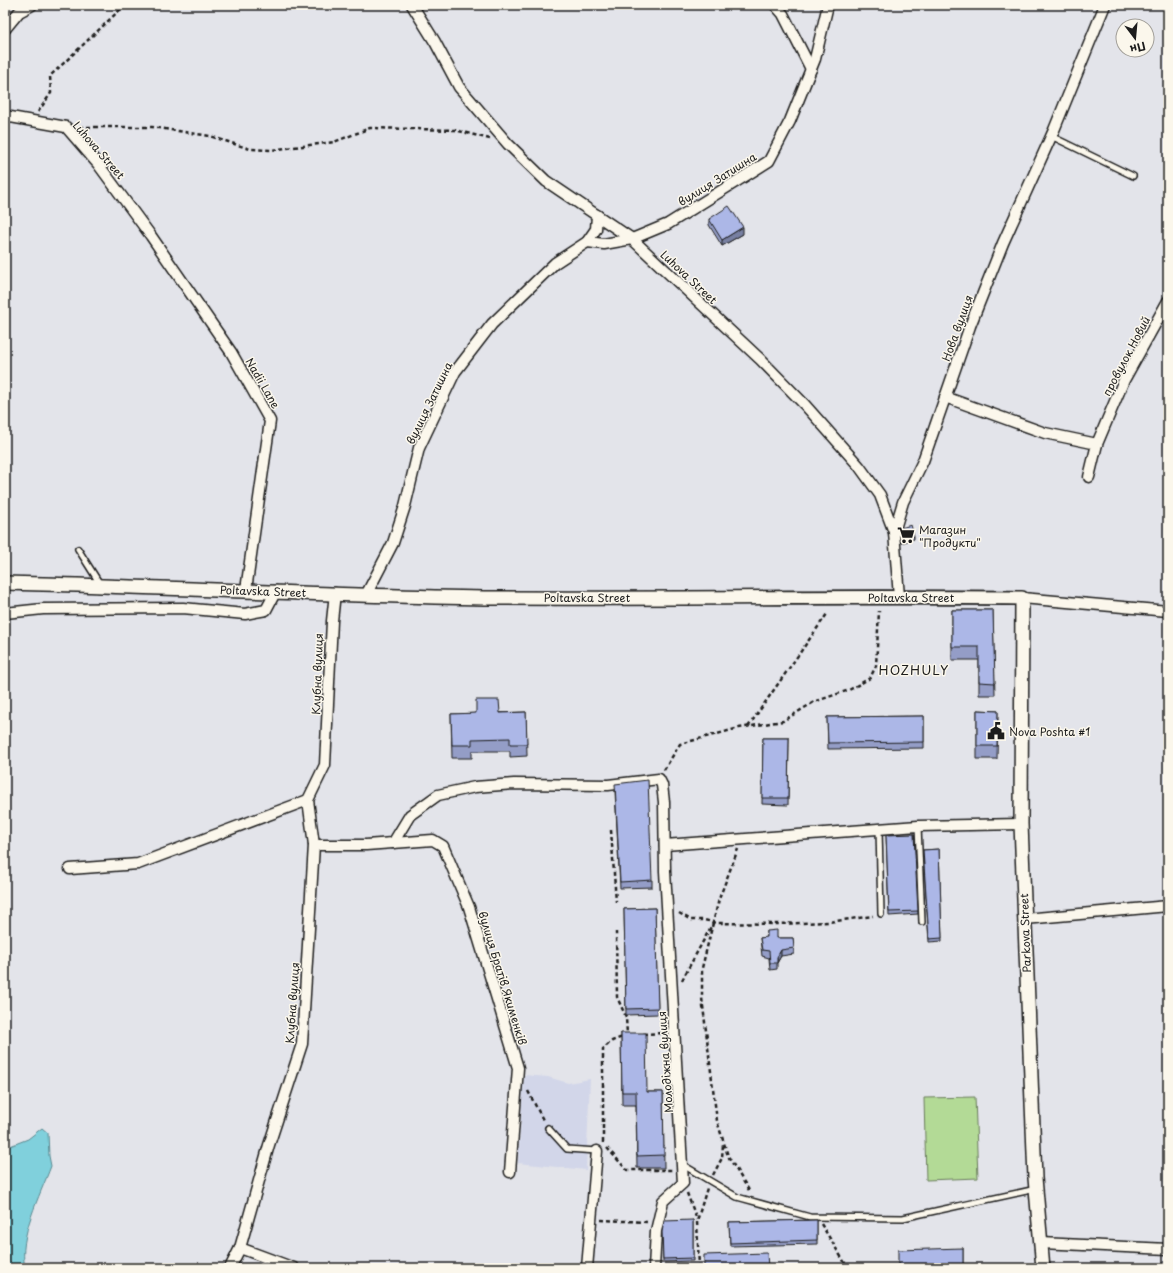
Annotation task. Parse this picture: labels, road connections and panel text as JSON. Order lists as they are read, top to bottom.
{
  "streets": {
    "street": [
      "Luhova Street",
      "вулиця Затишна",
      "Нова вулиця",
      "провулок Новий",
      "Nadii Lane",
      "Poltavska Street",
      "Клубна вулиця",
      "Parkova Street",
      "вулиця Братів Якименків",
      "Молодіжна вулиця"
    ]
  },
  "crossings": [
    ["Luhova Street", "вулиця Затишна"],
    ["Luhova Street", "Нова вулиця"],
    ["Luhova Street", "Nadii Lane"],
    ["Luhova Street", "Poltavska Street"],
    ["вулиця Затишна", "Poltavska Street"],
    ["Nadii Lane", "Poltavska Street"],
    ["Poltavska Street", "Клубна вулиця"],
    ["Poltavska Street", "Parkova Street"],
    ["Клубна вулиця", "вулиця Братів Якименків"]
  ],
  "districts": ["HOZHULY"],
  "places": {
    "supermarket": ["Магазин \"Продукти\""],
    "public building": ["Nova Poshta #1"]
  },
  "north": "bottom"
}
